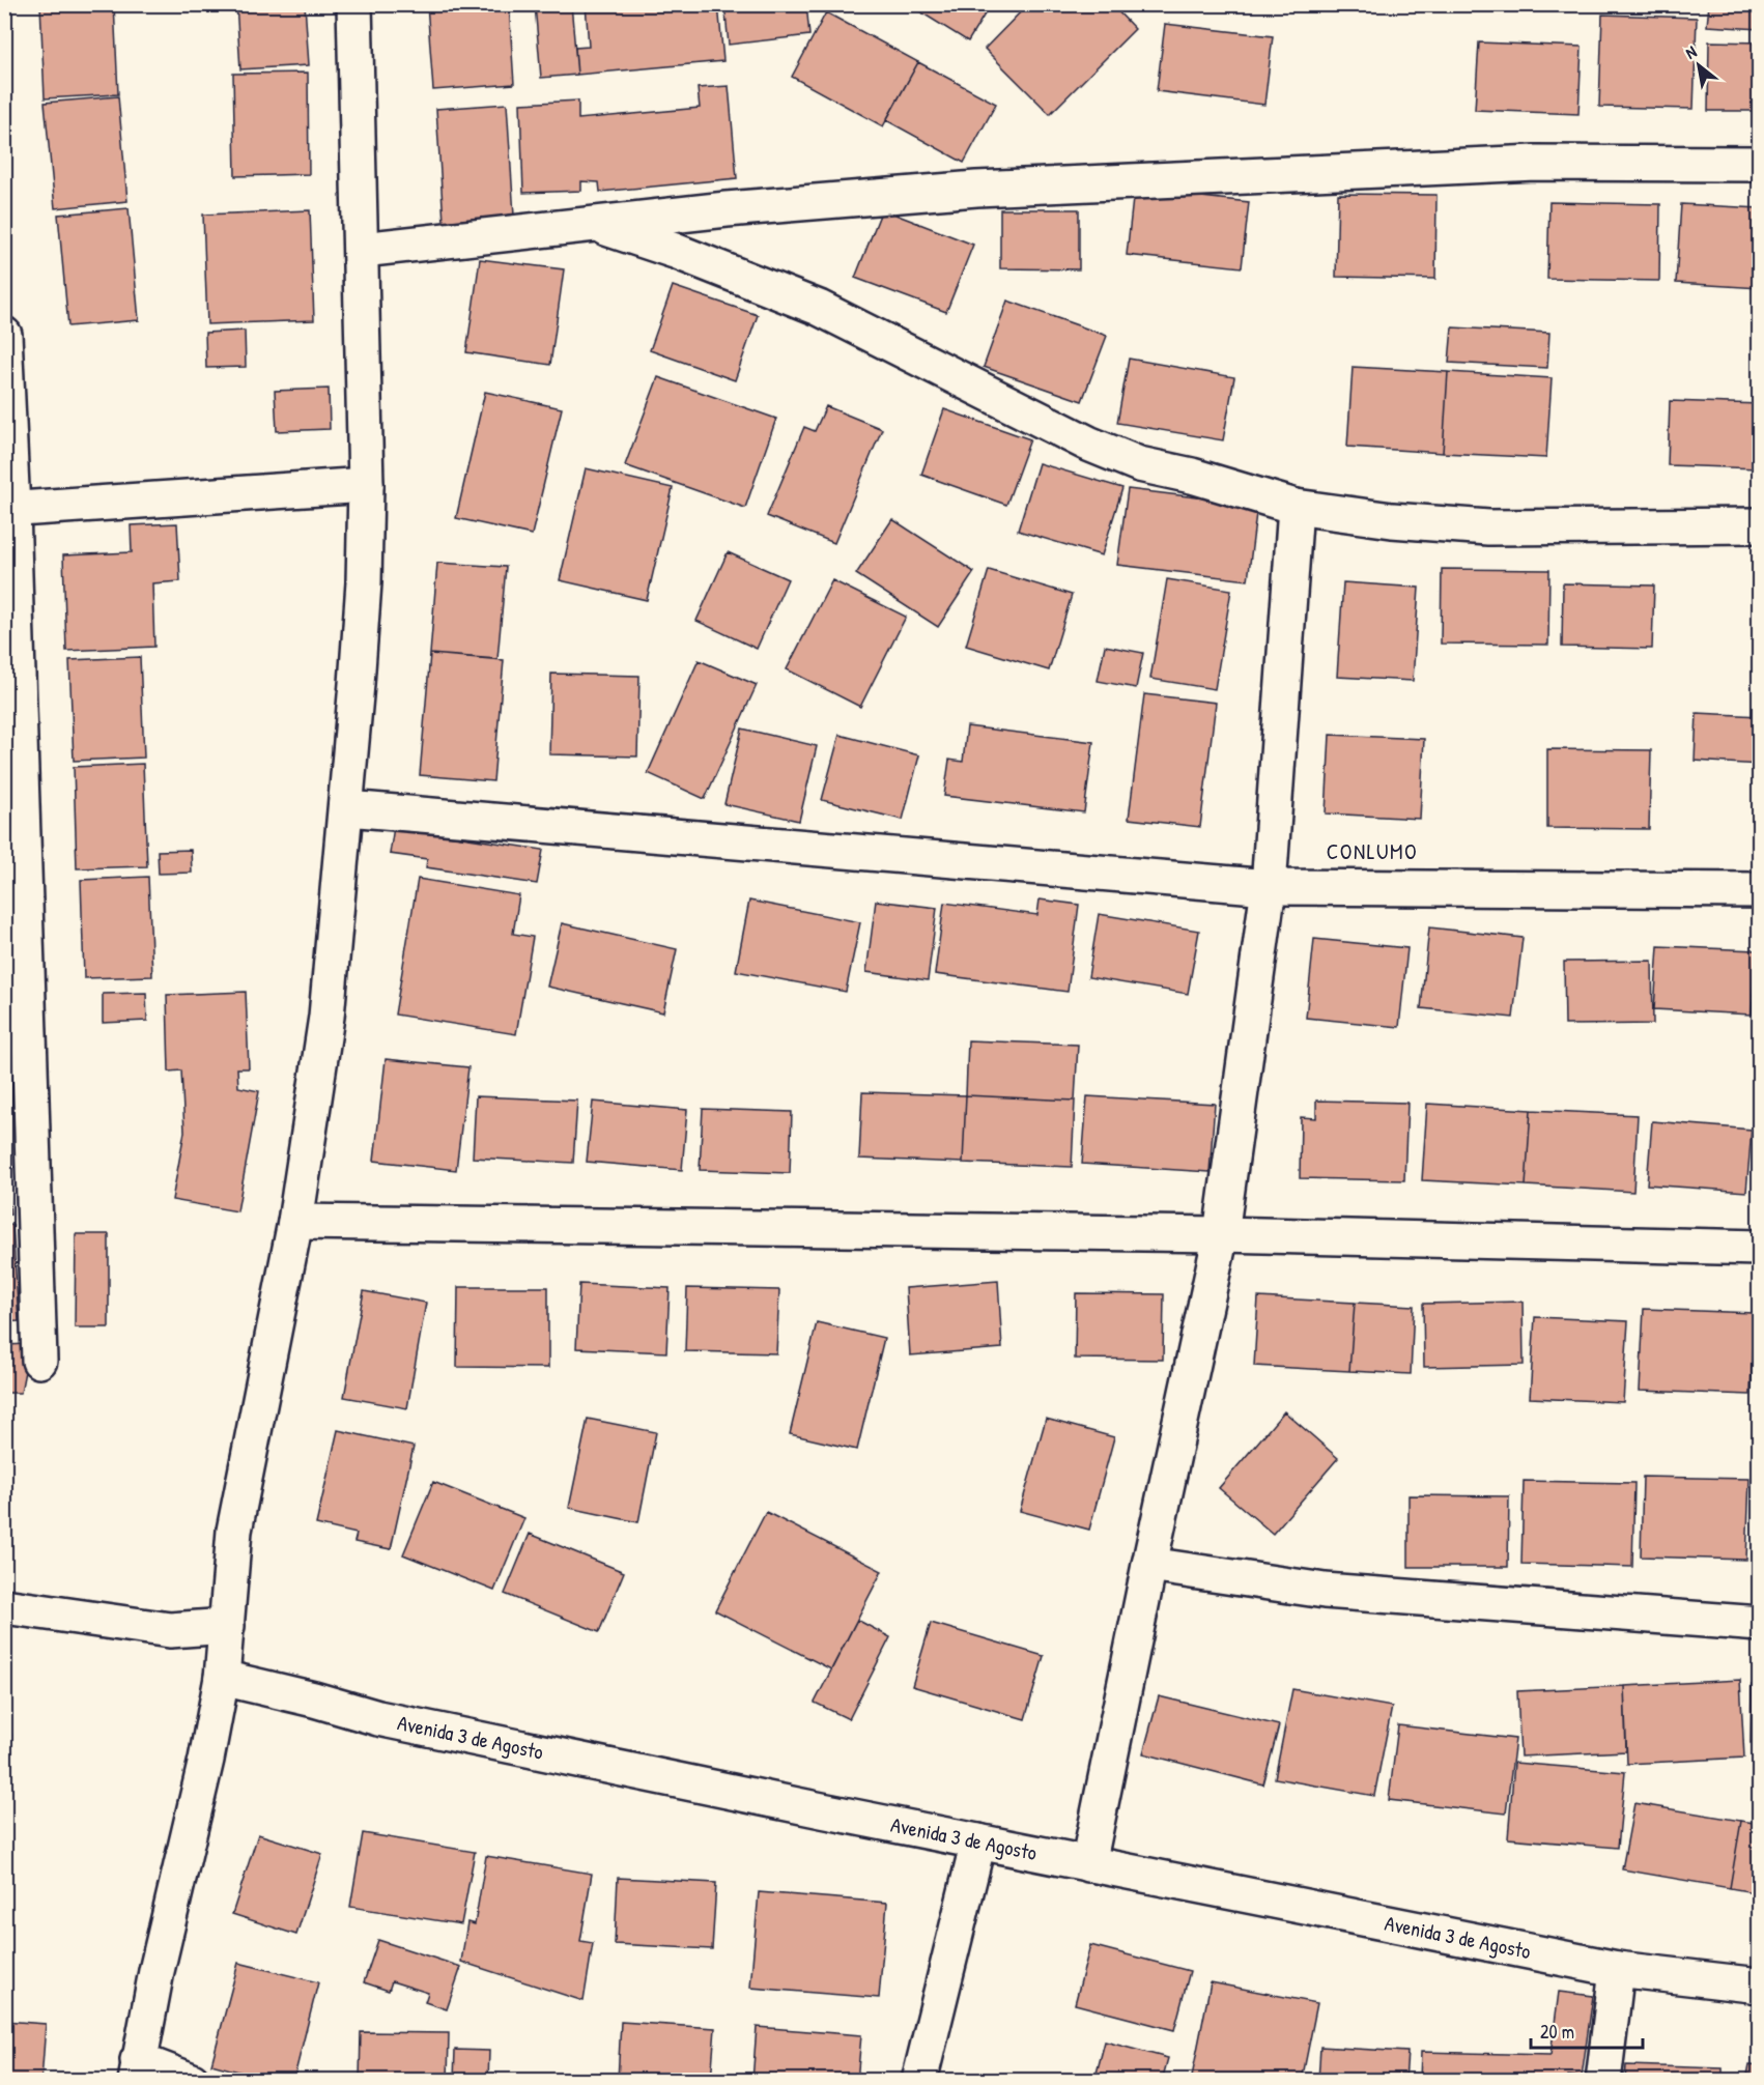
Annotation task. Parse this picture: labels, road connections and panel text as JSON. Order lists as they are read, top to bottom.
{
  "streets": {
    "street": ["Avenida 3 de Agosto"]
  },
  "districts": ["CONLUMO"],
  "scale_bar": "20 m",
  "north": "top left"
}
